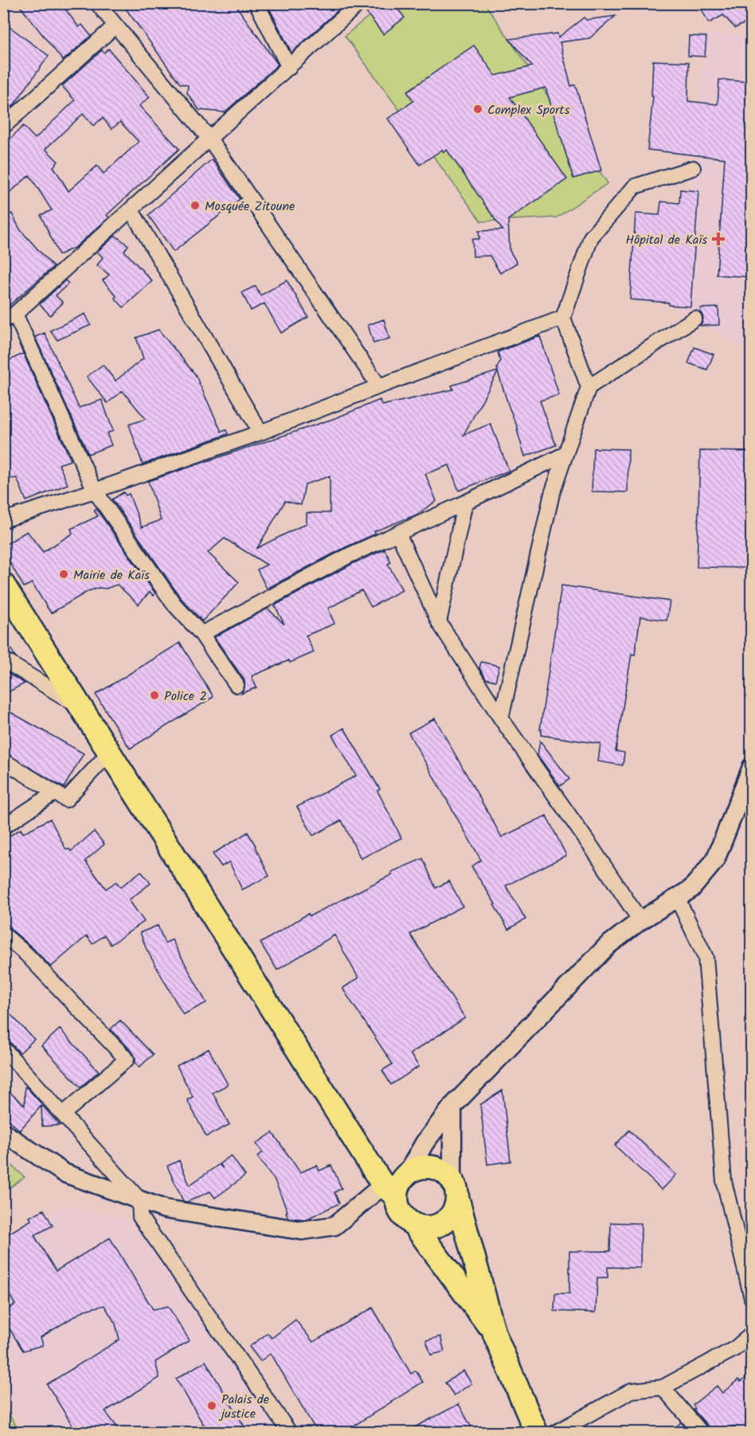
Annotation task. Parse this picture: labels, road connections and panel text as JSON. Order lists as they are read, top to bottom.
{
  "places": {
    "other": [
      "Complex Sports",
      "Mosquée Zitoune",
      "Mairie de Kaïs",
      "Police 2",
      "Palais de justice"
    ],
    "health": ["Hôpital de Kaïs"]
  }
}
